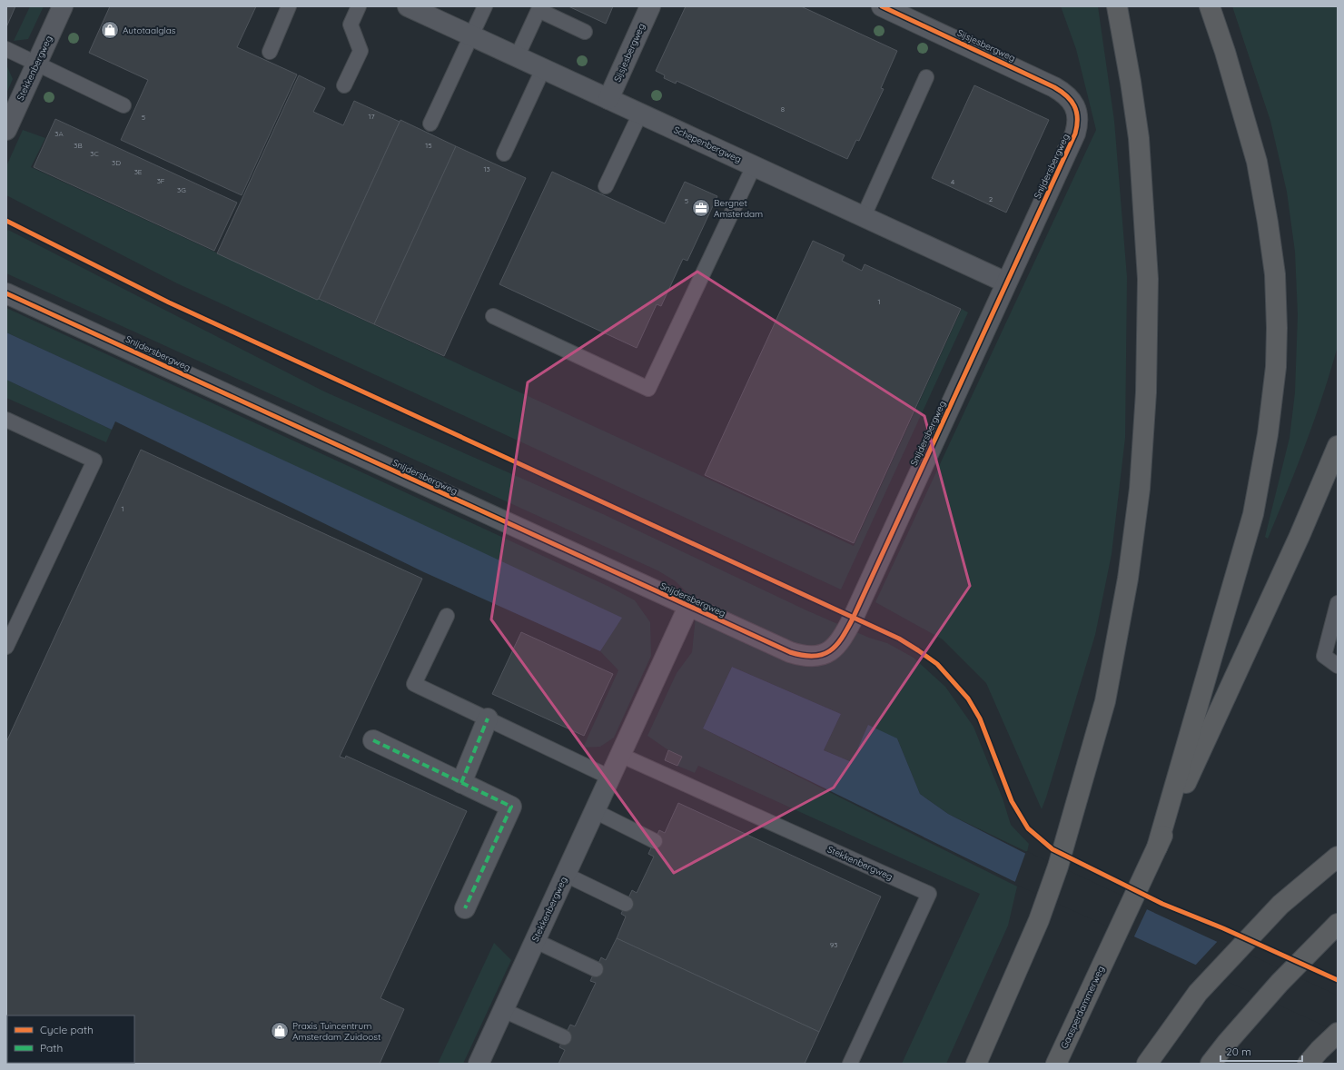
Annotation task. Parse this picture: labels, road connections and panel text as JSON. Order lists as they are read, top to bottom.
{
  "streets": {
    "highway": ["Gaasperdammerweg"],
    "street": [
      "Sijsjesbergweg",
      "Stekkenbergweg",
      "Schepenbergweg",
      "Snijdersbergweg"
    ]
  },
  "crossings": [
    ["Sijsjesbergweg", "Schepenbergweg"],
    ["Sijsjesbergweg", "Snijdersbergweg"],
    ["Stekkenbergweg", "Snijdersbergweg"],
    ["Schepenbergweg", "Snijdersbergweg"]
  ],
  "places": {
    "shop": ["Autotaalglas", "Praxis Tuincentrum Amsterdam Zuidoost"],
    "office": ["Bergnet Amsterdam"]
  },
  "house_numbers": [
    "8",
    "17",
    "5",
    "3A",
    "3B",
    "15",
    "3C",
    "3D",
    "13",
    "3E",
    "3F",
    "4",
    "3G",
    "2",
    "5",
    "1",
    "1",
    "93"
  ],
  "legend": ["Cycle path", "Path"],
  "scale_bar": "20 m"
}
